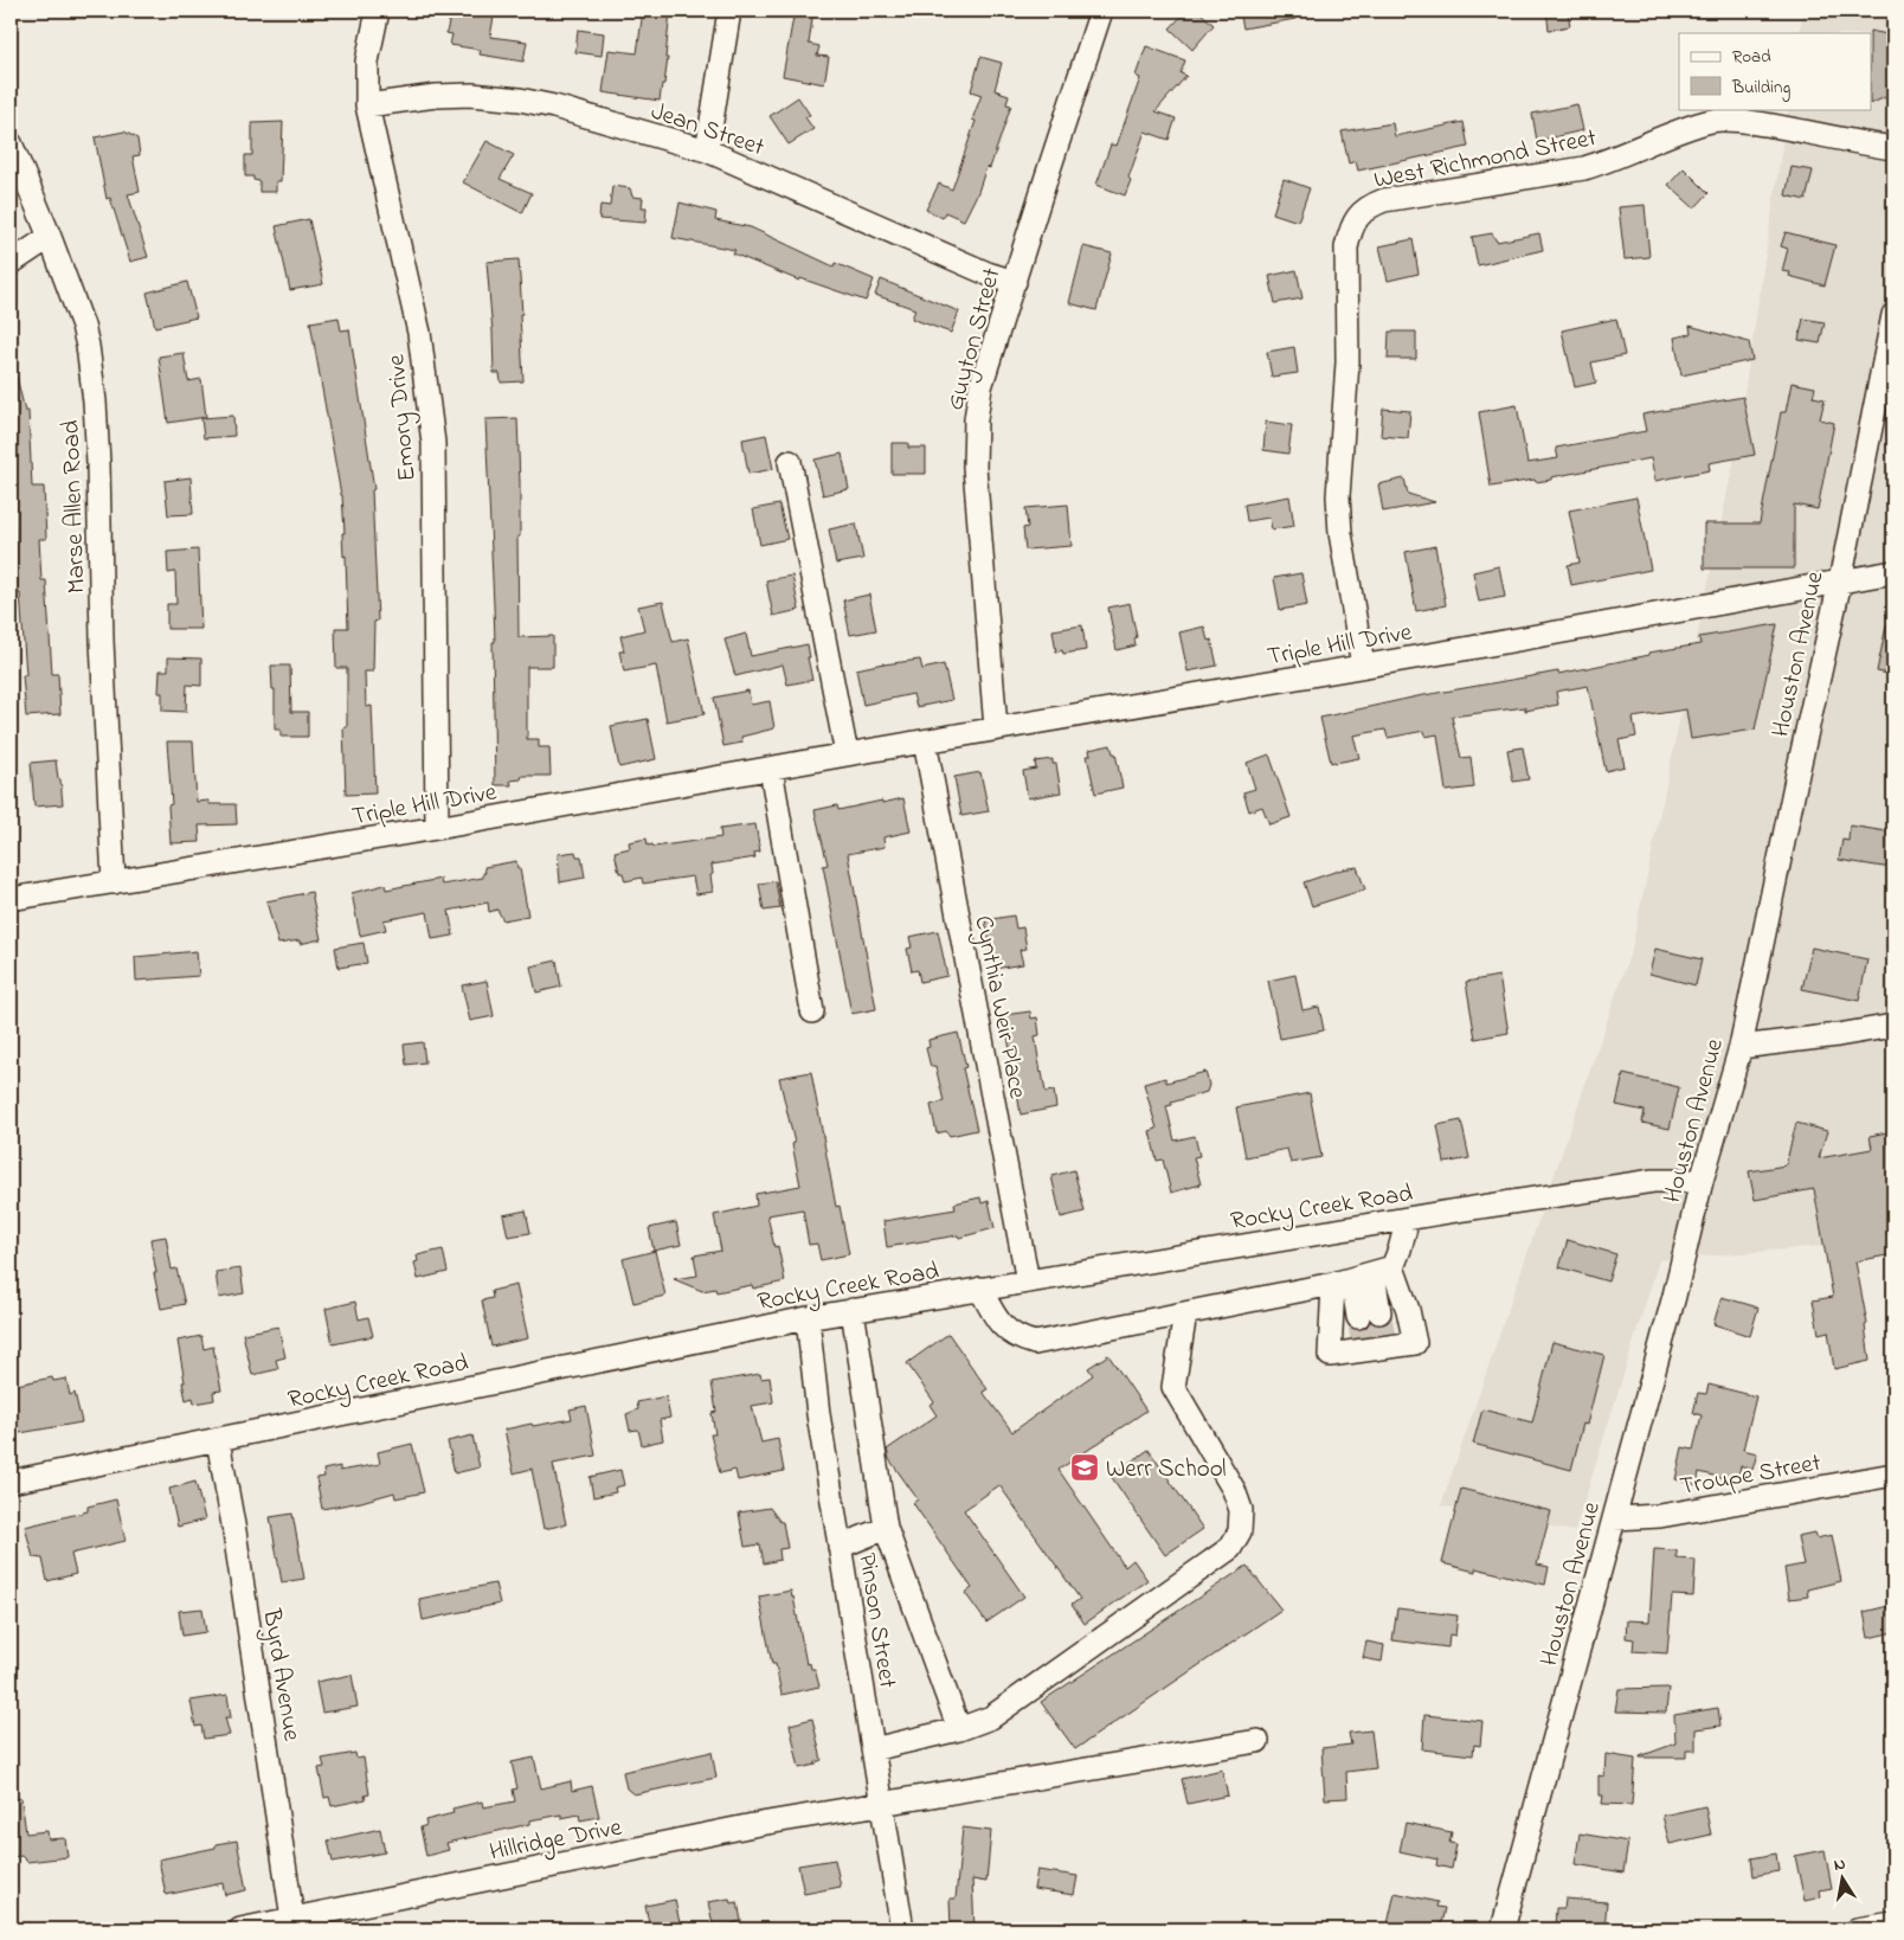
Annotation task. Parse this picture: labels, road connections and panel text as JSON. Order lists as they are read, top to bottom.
{
  "streets": {
    "street": [
      "Jean Street",
      "West Richmond Street",
      "Guyton Street",
      "Emory Drive",
      "Marse Allen Road",
      "Triple Hill Drive",
      "Houston Avenue",
      "Cynthia Weir Place",
      "Rocky Creek Road",
      "Troupe Street",
      "Pinson Street",
      "Byrd Avenue",
      "Hillridge Drive"
    ]
  },
  "crossings": [
    ["Jean Street", "Guyton Street"],
    ["Jean Street", "Emory Drive"],
    ["West Richmond Street", "Triple Hill Drive"],
    ["Guyton Street", "Triple Hill Drive"],
    ["Emory Drive", "Triple Hill Drive"],
    ["Marse Allen Road", "Triple Hill Drive"],
    ["Triple Hill Drive", "Houston Avenue"],
    ["Triple Hill Drive", "Cynthia Weir Place"],
    ["Houston Avenue", "Rocky Creek Road"],
    ["Houston Avenue", "Troupe Street"],
    ["Cynthia Weir Place", "Rocky Creek Road"],
    ["Rocky Creek Road", "Pinson Street"],
    ["Rocky Creek Road", "Byrd Avenue"],
    ["Pinson Street", "Hillridge Drive"],
    ["Byrd Avenue", "Hillridge Drive"]
  ],
  "places": {
    "school or university": ["Werr School"]
  },
  "legend": ["Road", "Building"],
  "north": "top"
}
